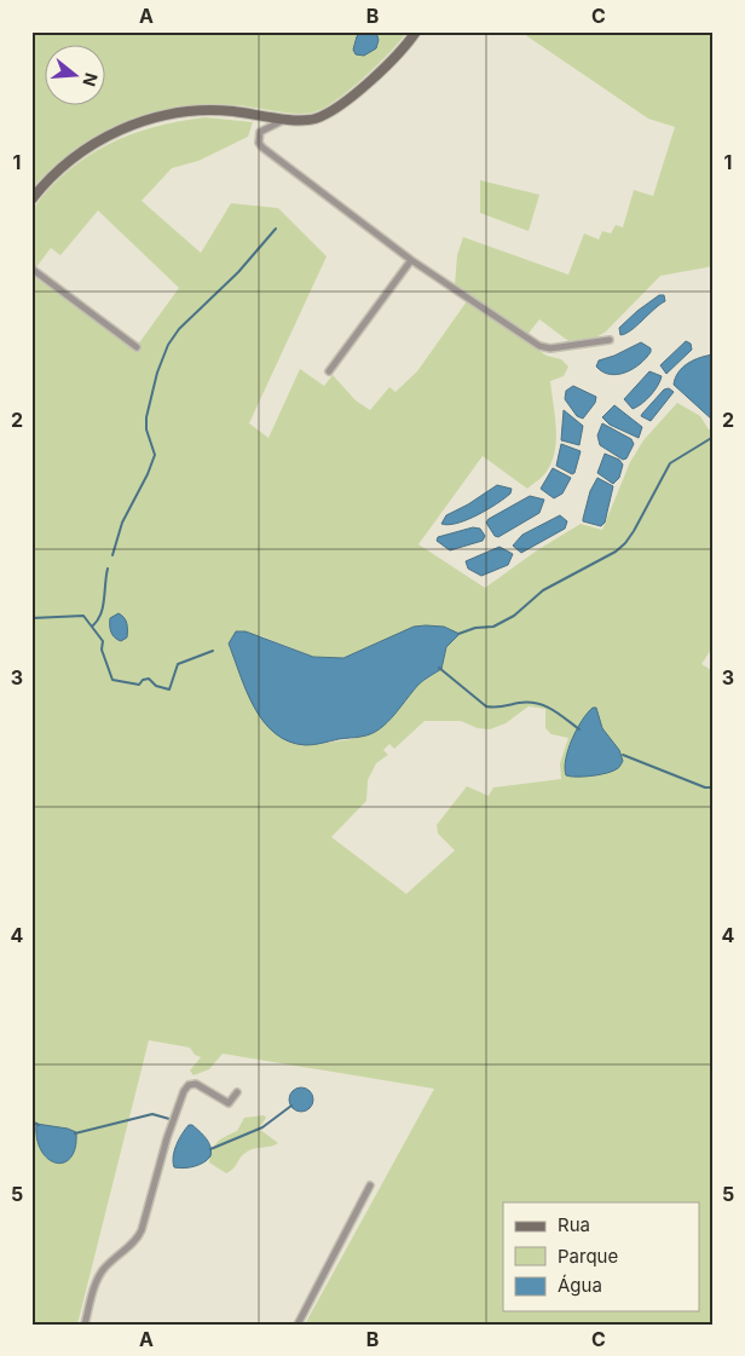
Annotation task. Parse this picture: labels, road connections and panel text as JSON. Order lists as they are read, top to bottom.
{
  "legend": ["Rua", "Parque", "Água"],
  "north": "right",
  "grid": {
    "columns": ["A", "B", "C"],
    "rows": [
      "1",
      "2",
      "3",
      "4",
      "5"
    ]
  }
}
